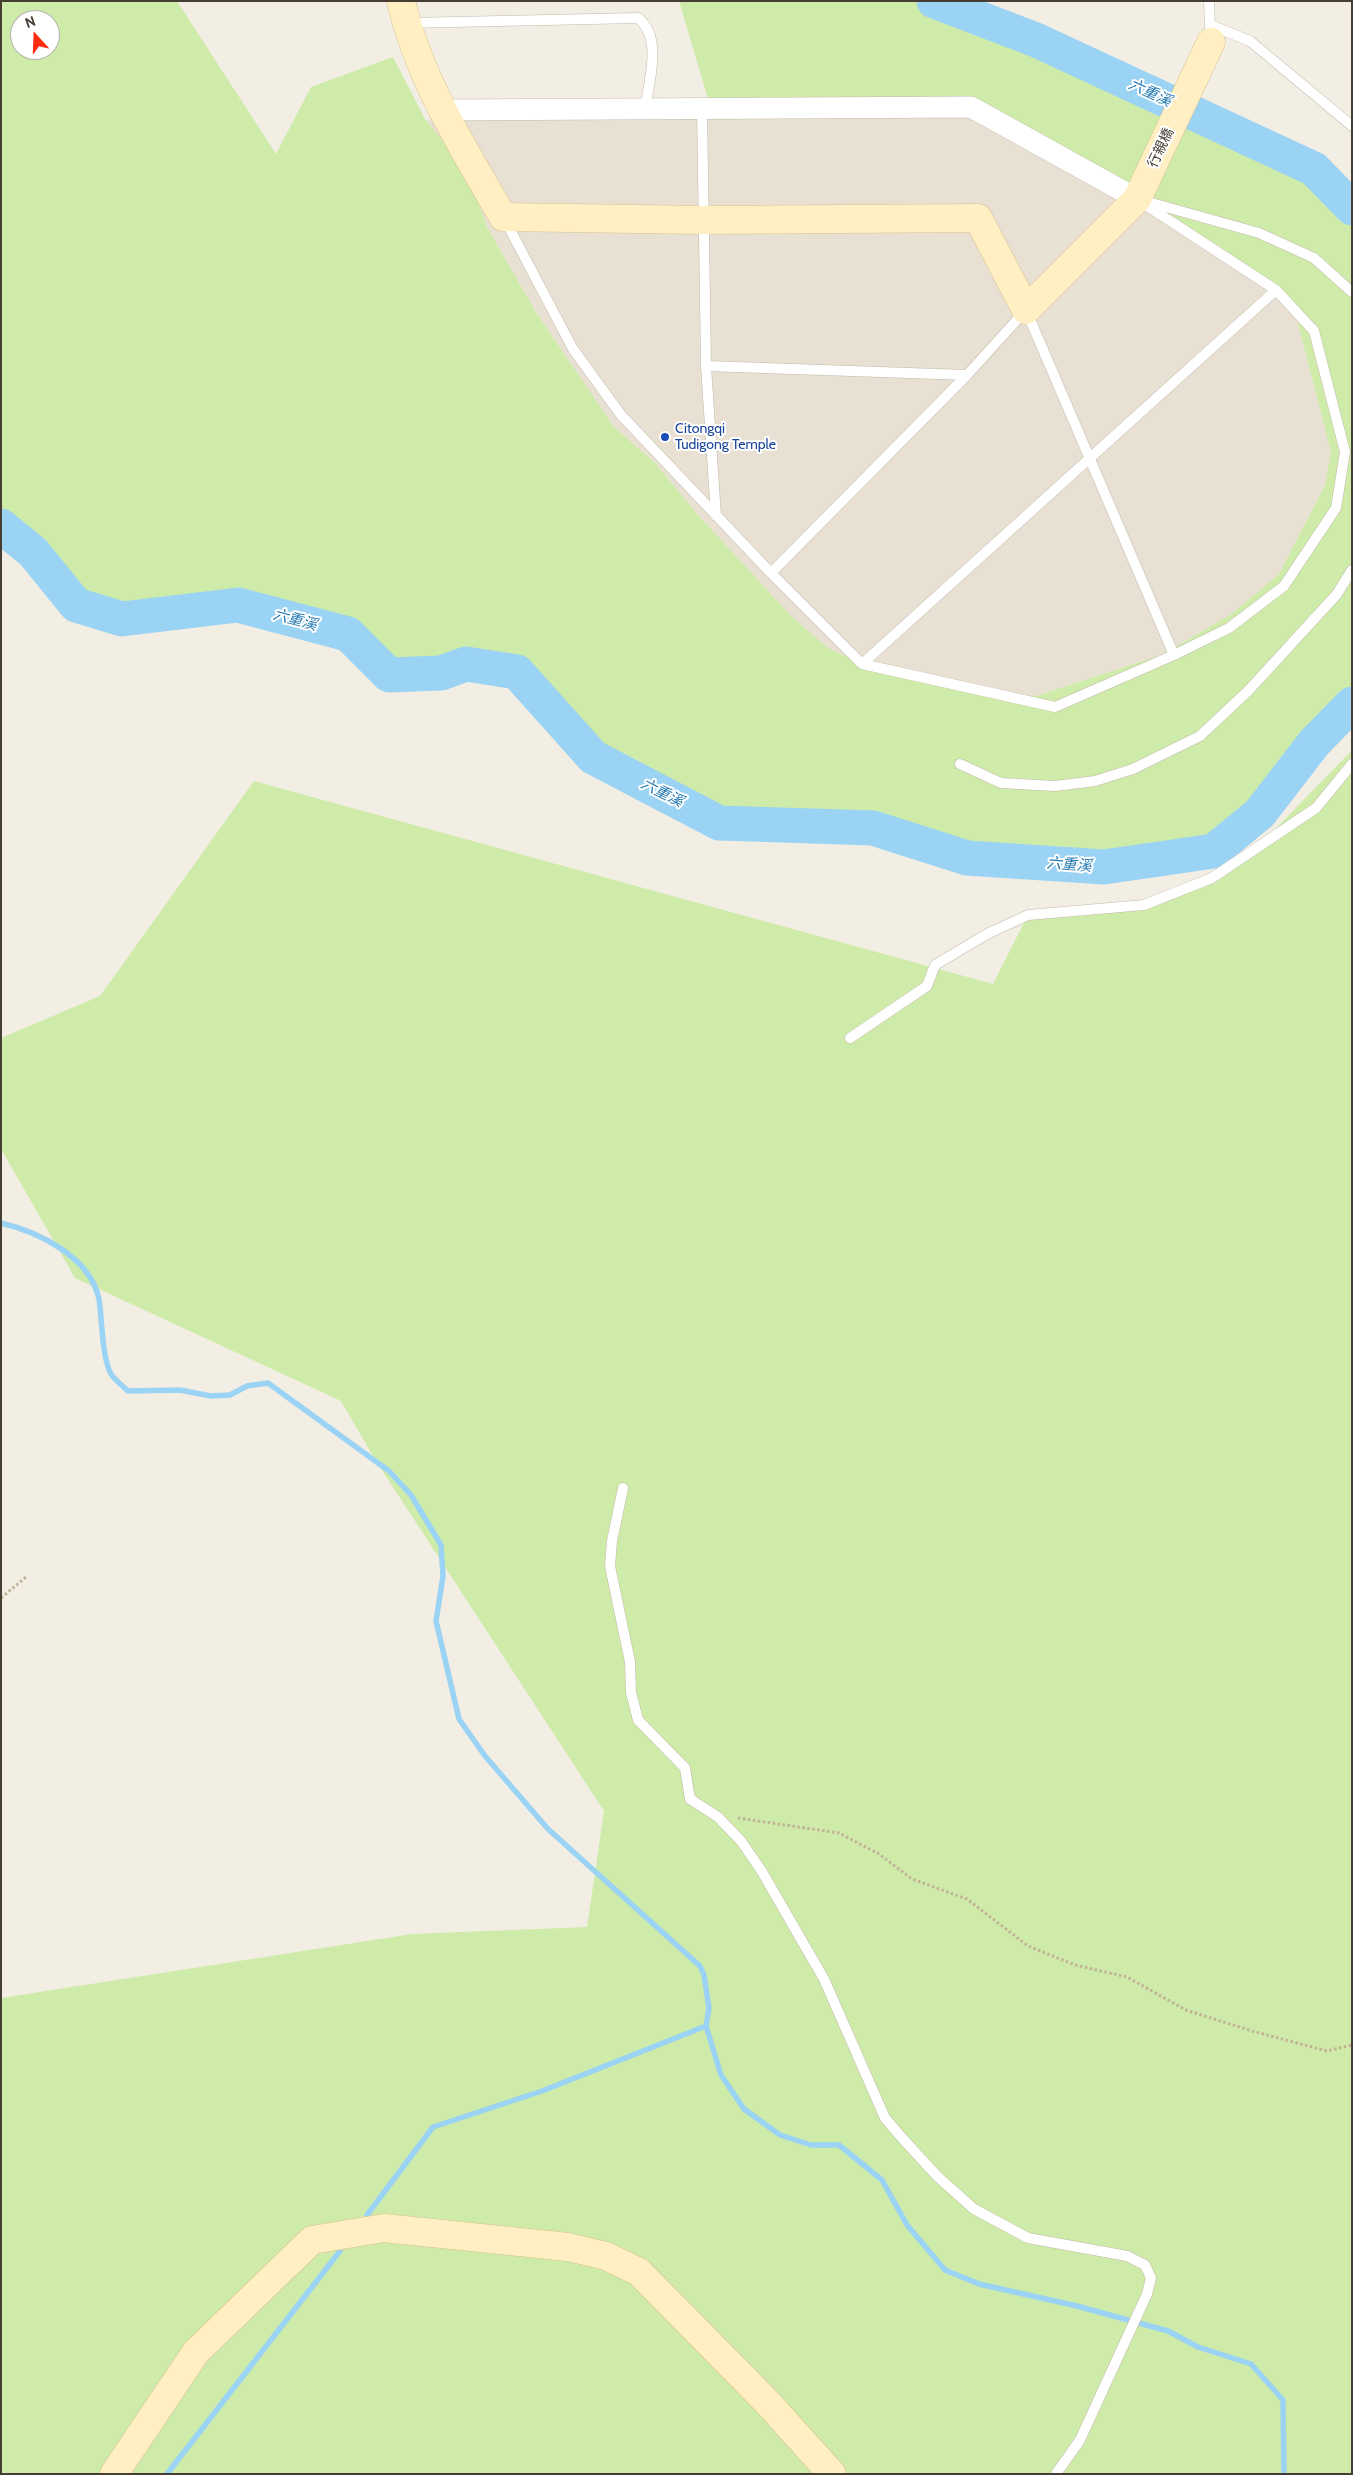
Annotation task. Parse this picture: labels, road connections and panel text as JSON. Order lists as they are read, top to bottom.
{
  "streets": {
    "street": ["行親橋"]
  },
  "water": ["六重溪"],
  "places": ["Citongqi Tudigong Temple"],
  "north": "top"
}
